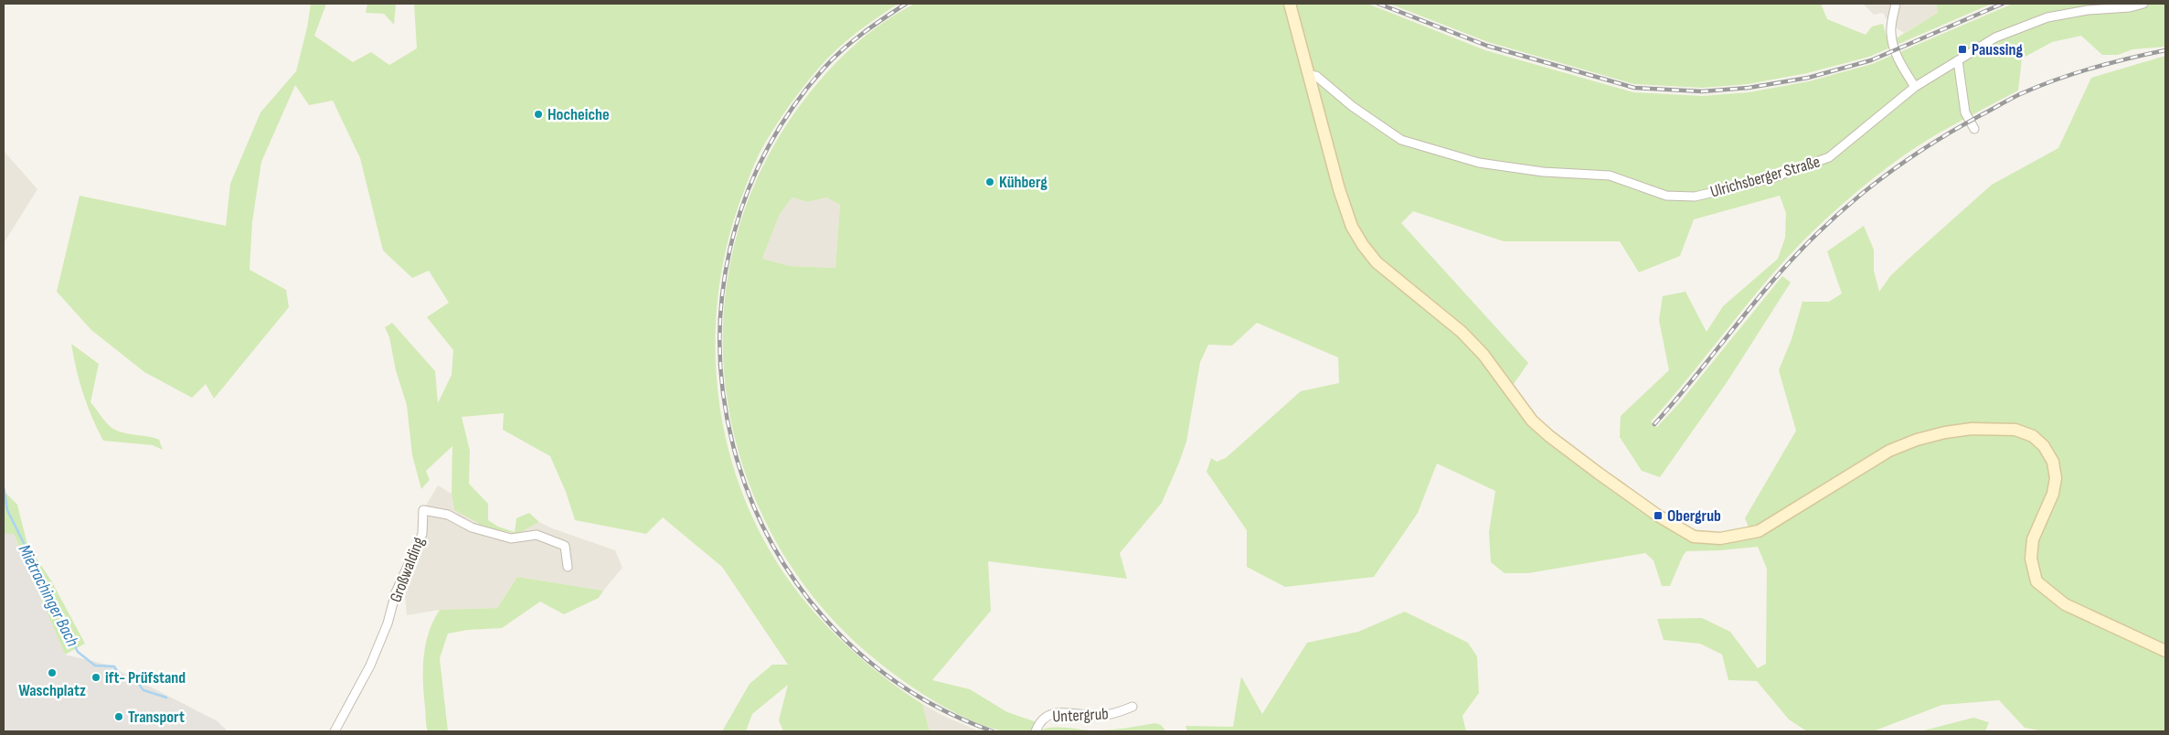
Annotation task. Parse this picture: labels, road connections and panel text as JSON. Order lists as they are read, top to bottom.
{
  "streets": {
    "street": ["Ulrichsberger Straße", "Großwalding", "Untergrub"]
  },
  "water": ["Mietrachinger Bach"],
  "places": {
    "transit": ["Paussing", "Obergrub"],
    "other": [
      "Hocheiche",
      "Kühberg",
      "Waschplatz",
      "ift- Prüfstand",
      "Transport"
    ]
  }
}
